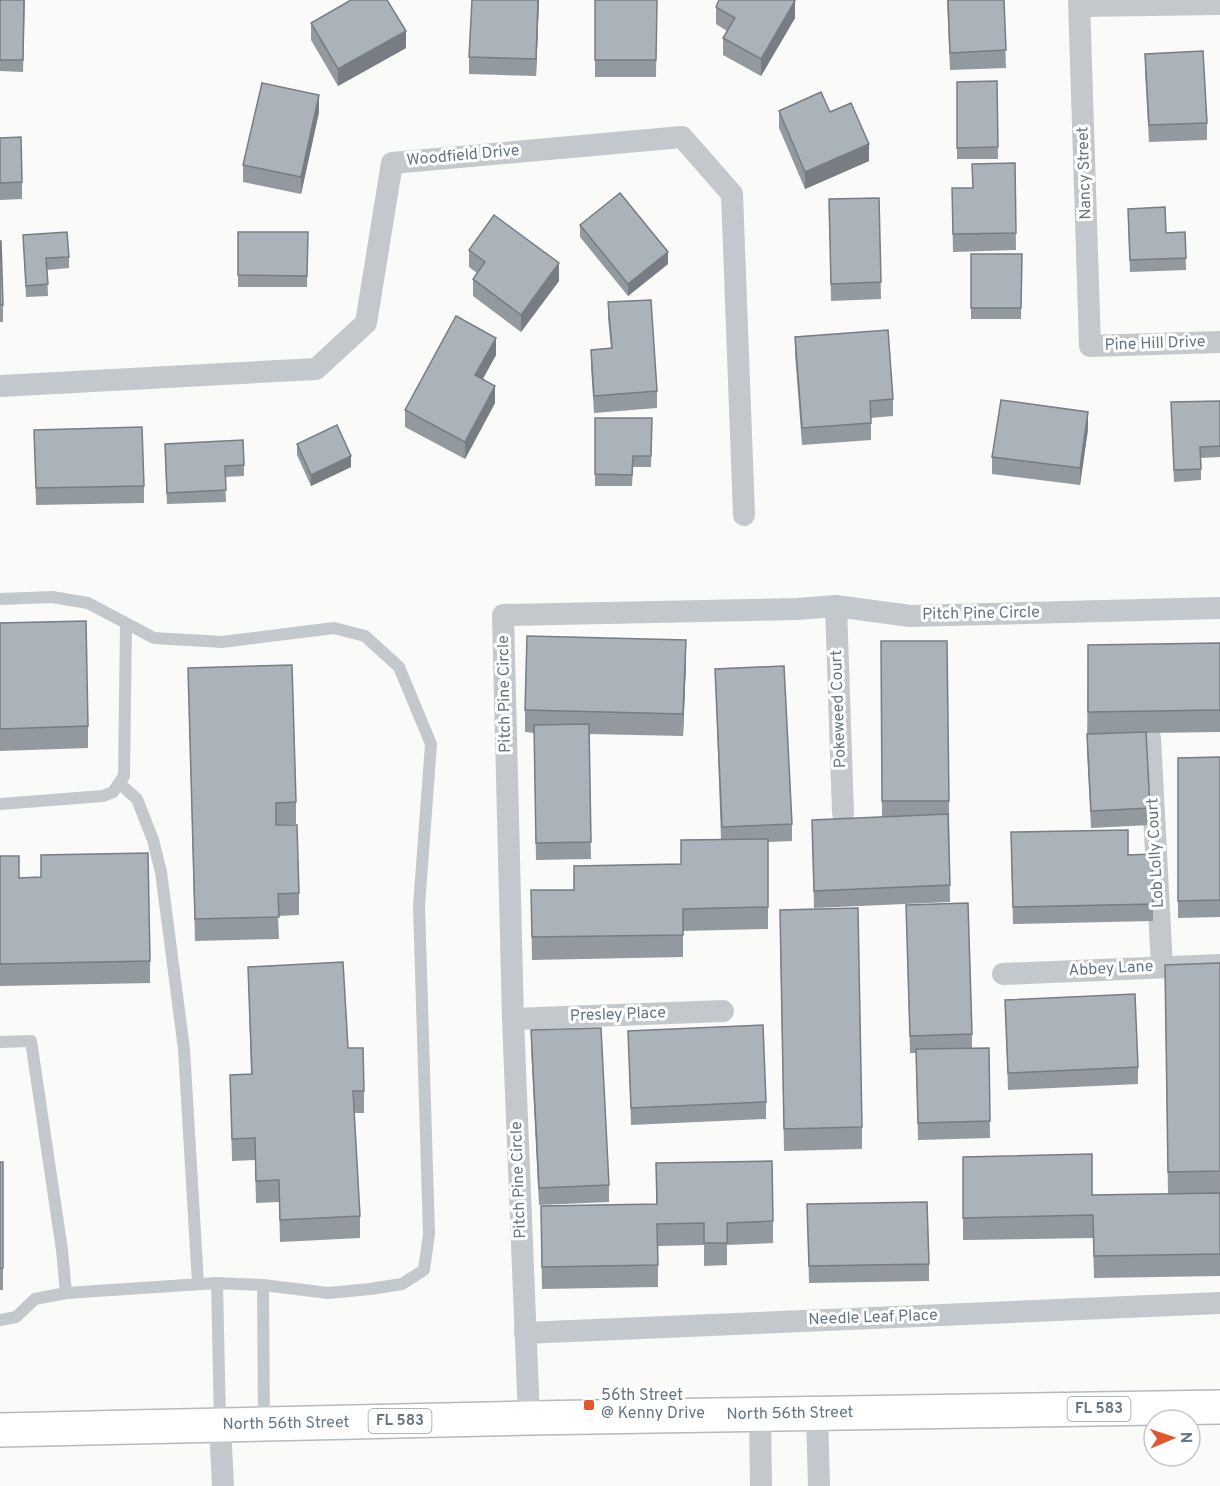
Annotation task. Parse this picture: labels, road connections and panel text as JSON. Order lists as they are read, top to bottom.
{
  "streets": {
    "main road": ["FL 583", "North 56th Street"],
    "street": [
      "Woodfield Drive",
      "Nancy Street",
      "Pine Hill Drive",
      "Pitch Pine Circle",
      "Pokeweed Court",
      "Lob Lolly Court",
      "Abbey Lane",
      "Presley Place",
      "Needle Leaf Place"
    ]
  },
  "crossings": [
    ["Nancy Street", "Pine Hill Drive"],
    ["Pitch Pine Circle", "Pokeweed Court"],
    ["Pitch Pine Circle", "Presley Place"],
    ["Pitch Pine Circle", "Needle Leaf Place"],
    ["Pitch Pine Circle", "North 56th Street"],
    ["Lob Lolly Court", "Abbey Lane"]
  ],
  "places": {
    "transit": ["56th Street @ Kenny Drive"]
  },
  "north": "right"
}
